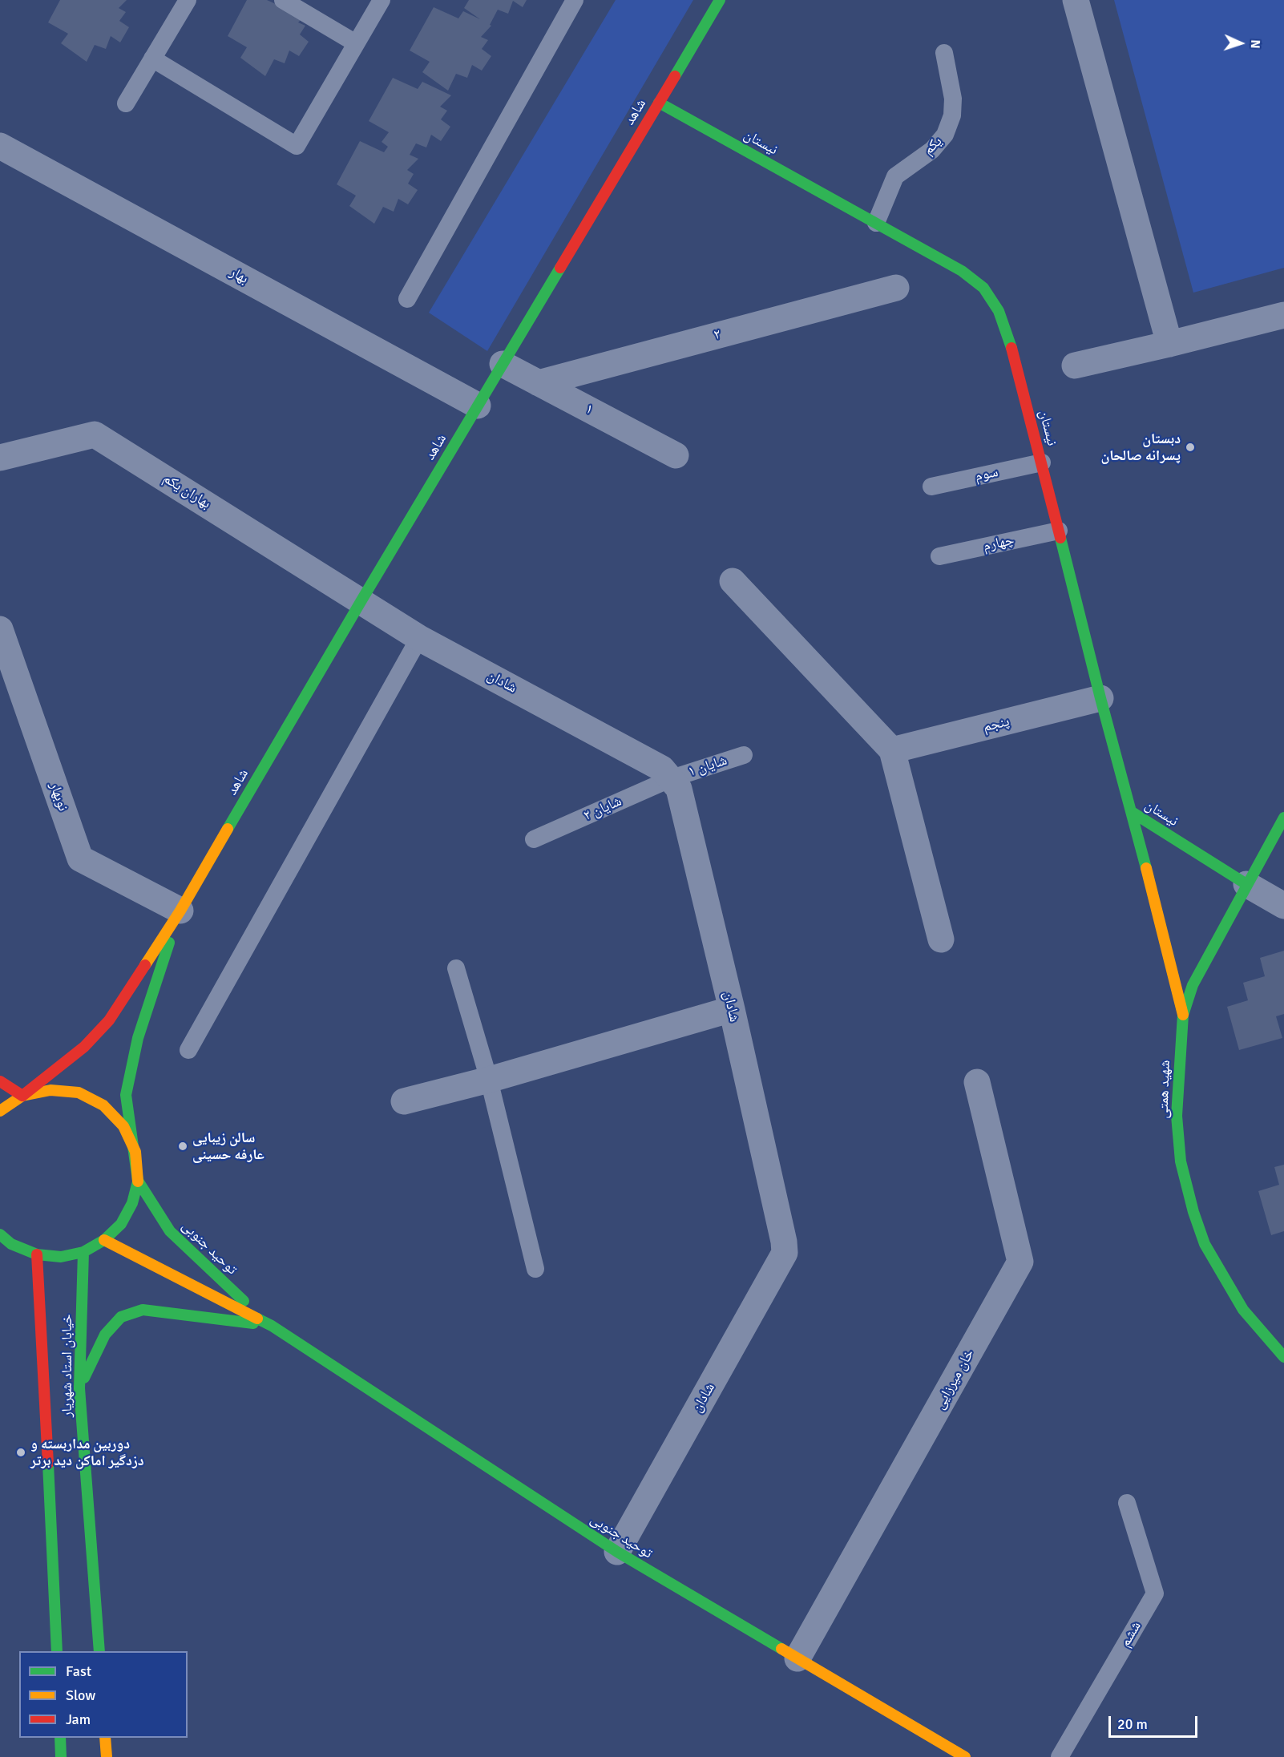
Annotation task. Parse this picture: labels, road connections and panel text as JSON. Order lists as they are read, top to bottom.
{
  "streets": {
    "street": [
      "شاهد",
      "نيستان",
      "بهار",
      "۲",
      "۱",
      "بهاران یکم",
      "شادان",
      "پنجم",
      "نوبهار",
      "شهید همتی",
      "توحید جنوبی",
      "خیابان استاد شهریار",
      "خان میرزایی"
    ],
    "lane": [
      "یکم",
      "سوم",
      "چهارم",
      "شایان ۱",
      "شایان ۲",
      "ششم"
    ]
  },
  "crossings": [
    ["شاهد", "نيستان"],
    ["شاهد", "بهار"],
    ["شاهد", "۱"],
    ["شاهد", "بهاران یکم"],
    ["شاهد", "شادان"],
    ["شاهد", "نوبهار"],
    ["نيستان", "یکم"],
    ["نيستان", "سوم"],
    ["نيستان", "چهارم"],
    ["نيستان", "پنجم"],
    ["نيستان", "شهید همتی"],
    ["۲", "۱"],
    ["بهاران یکم", "شادان"],
    ["شادان", "شایان ۱"],
    ["شادان", "شایان ۲"],
    ["شادان", "توحید جنوبی"],
    ["شایان ۱", "شایان ۲"],
    ["توحید جنوبی", "خان میرزایی"]
  ],
  "places": ["دبستان پسرانه صالحان", "سالن زیبایی عارفه حسینی", "دوربین مداربسته و دزدگیر اماکن دید برتر"],
  "legend": ["Fast", "Slow", "Jam"],
  "scale_bar": "20 m",
  "north": "right"
}
